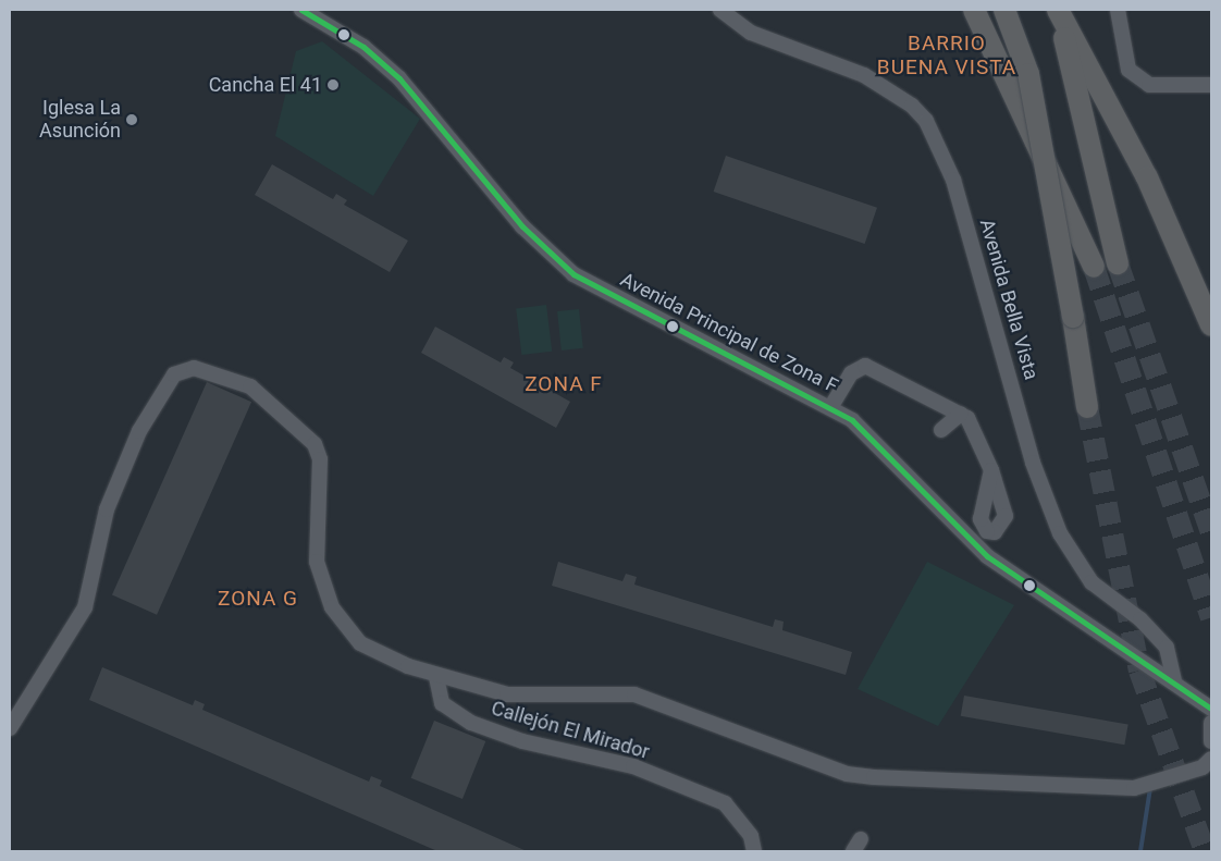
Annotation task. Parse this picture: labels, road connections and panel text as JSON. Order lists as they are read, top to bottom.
{
  "streets": {
    "street": ["Avenida Bella Vista", "Avenida Principal de Zona F", "Callejón El Mirador"]
  },
  "crossings": [
    ["Avenida Bella Vista", "Avenida Principal de Zona F"]
  ],
  "districts": ["BARRIO BUENA VISTA", "ZONA F", "ZONA G"],
  "places": ["Cancha El 41", "Iglesa La Asunción"]
}
